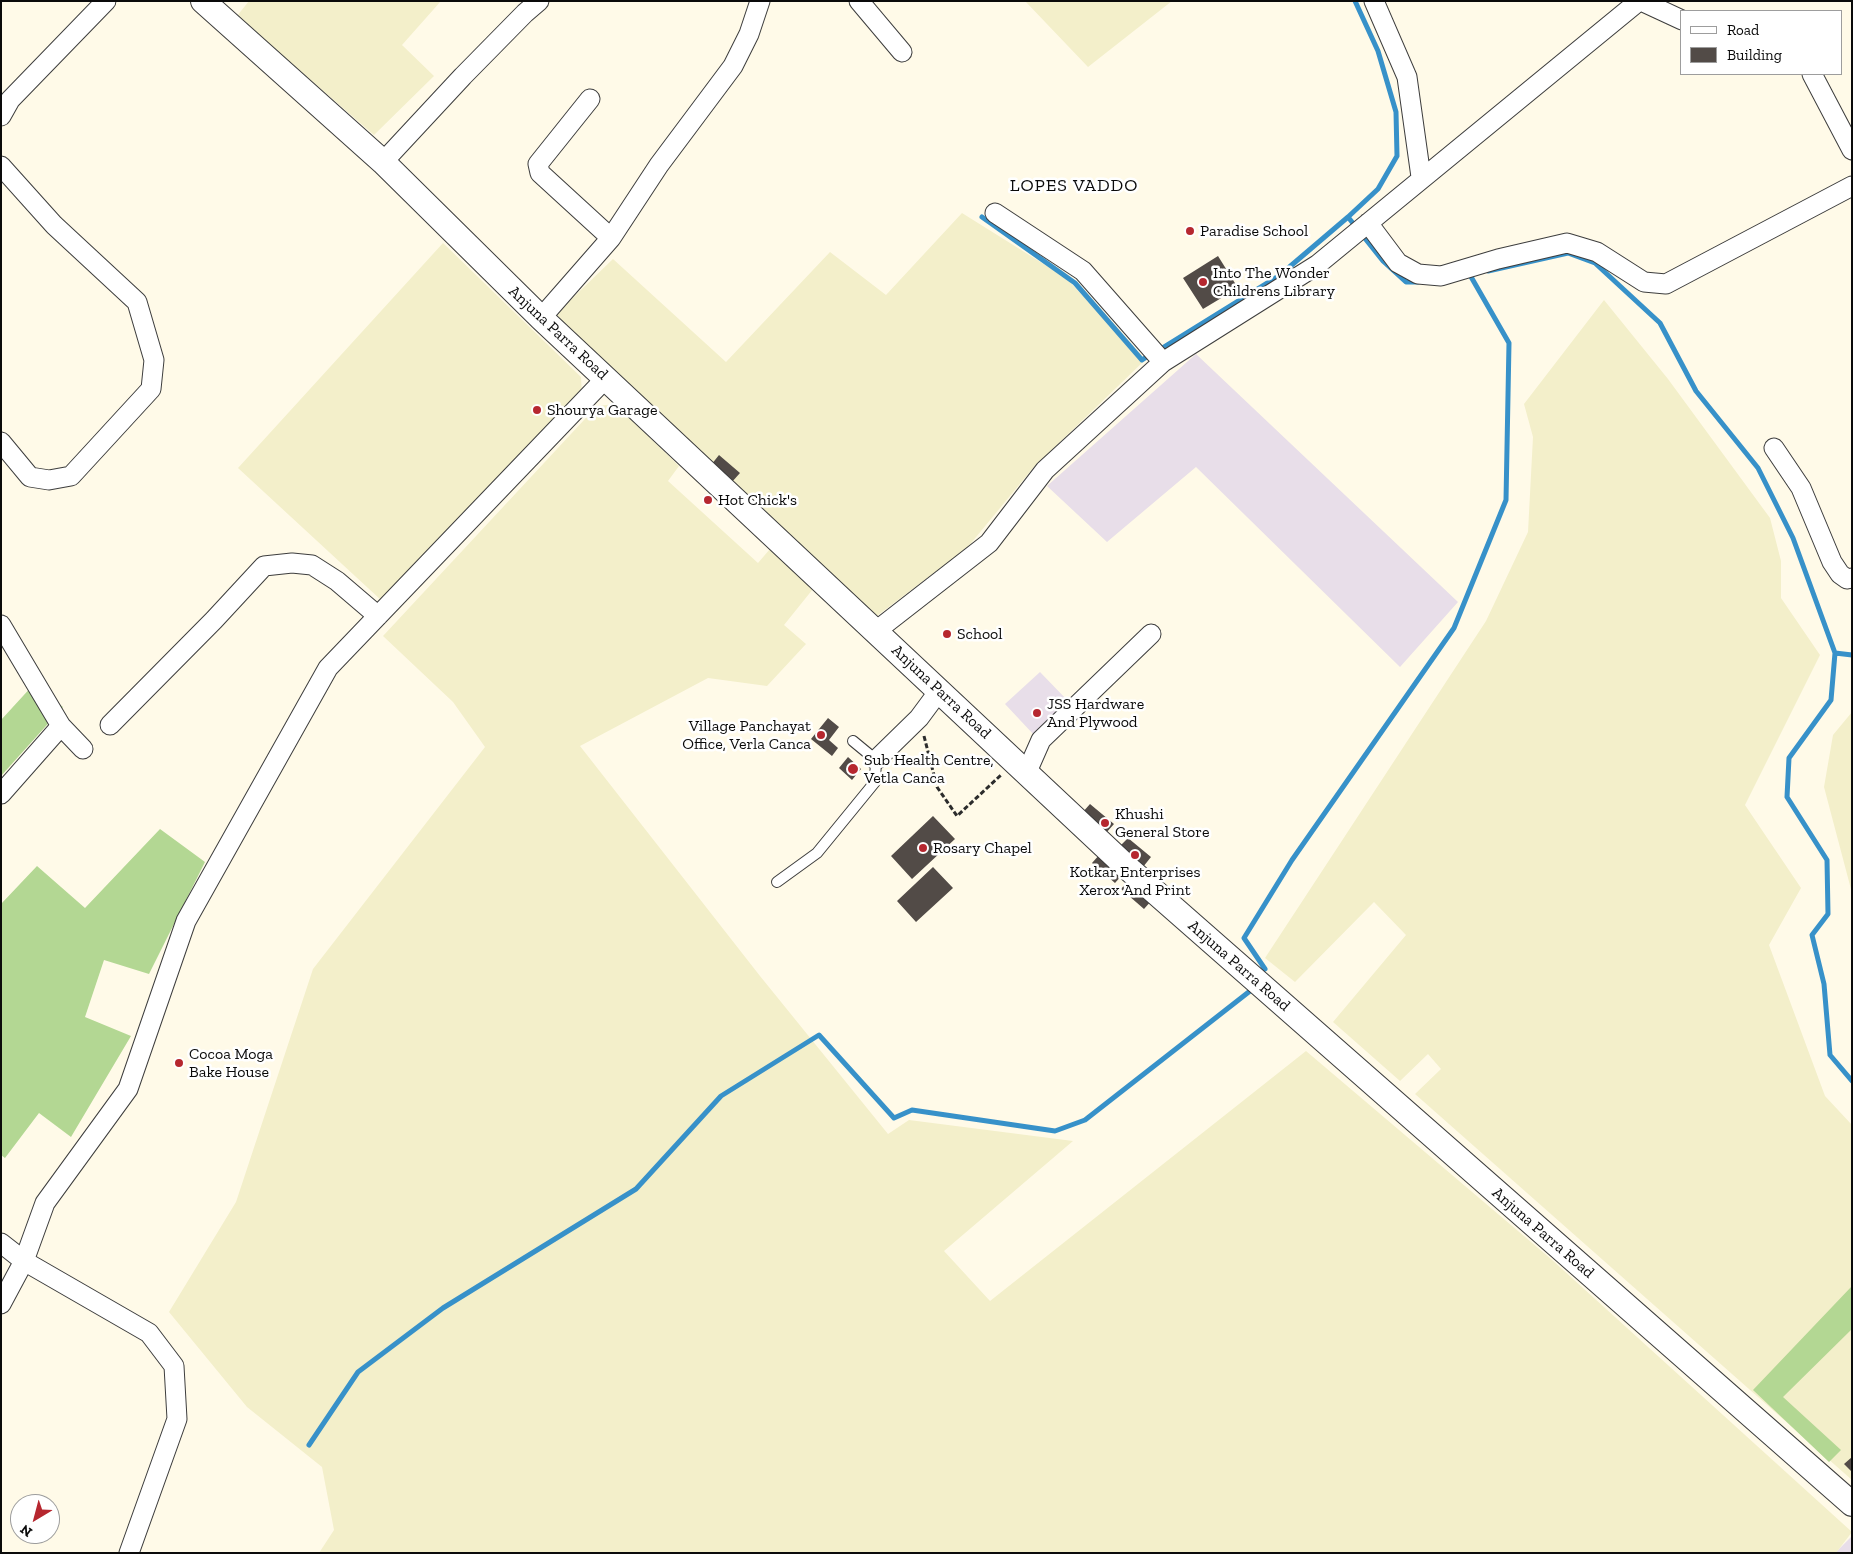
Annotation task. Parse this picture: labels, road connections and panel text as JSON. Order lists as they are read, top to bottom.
{
  "streets": {
    "street": ["Anjuna Parra Road"]
  },
  "districts": ["LOPES VADDO"],
  "places": [
    "Paradise School",
    "Into The Wonder Childrens Library",
    "Shourya Garage",
    "Hot Chick's",
    "School",
    "JSS Hardware And Plywood",
    "Village Panchayat Office, Verla Canca",
    "Sub Health Centre, Vetla Canca",
    "Khushi General Store",
    "Rosary Chapel",
    "Kotkar Enterprises Xerox And Print",
    "Cocoa Moga Bake House"
  ],
  "legend": ["Road", "Building"],
  "north": "bottom left"
}
